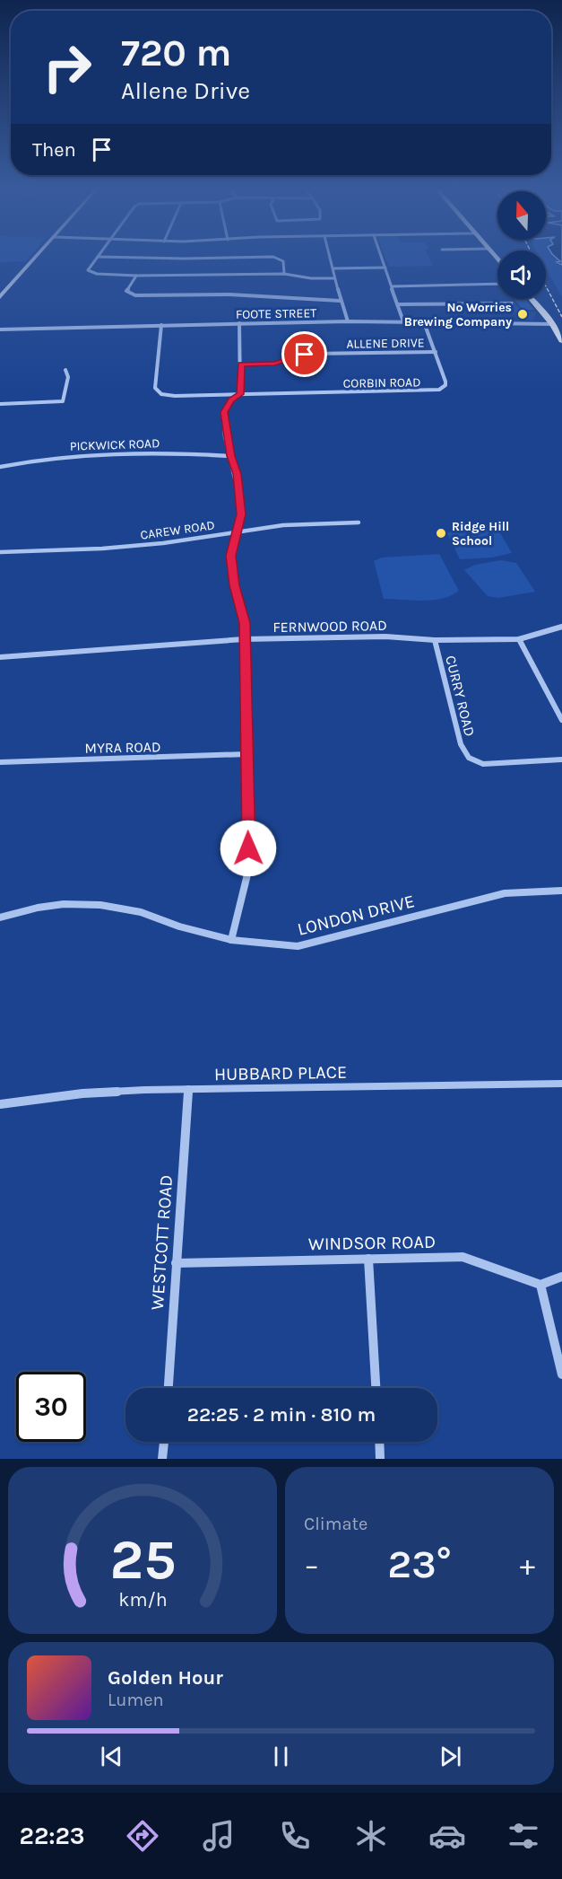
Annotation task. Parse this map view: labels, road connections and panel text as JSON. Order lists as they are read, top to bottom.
{
  "streets": {
    "street": [
      "FOOTE STREET",
      "ALLENE DRIVE",
      "CORBIN ROAD",
      "PICKWICK ROAD",
      "CAREW ROAD",
      "FERNWOOD ROAD",
      "CURRY ROAD",
      "MYRA ROAD",
      "LONDON DRIVE",
      "HUBBARD PLACE",
      "WESTCOTT ROAD",
      "WINDSOR ROAD"
    ]
  },
  "crossings": [
    ["FOOTE STREET", "CORBIN ROAD"],
    ["ALLENE DRIVE", "CORBIN ROAD"],
    ["FERNWOOD ROAD", "CURRY ROAD"],
    ["HUBBARD PLACE", "WESTCOTT ROAD"],
    ["WESTCOTT ROAD", "WINDSOR ROAD"]
  ],
  "places": ["No Worries Brewing Company", "Ridge Hill School"],
  "north": "top",
  "page": {
    "turn": ["720 m", "Allene Drive"],
    "then": "Then",
    "limit": "30",
    "trip": "22:25 · 2 min · 810 m",
    "tile": "Climate",
    "heat": ["−", "23°", "+"],
    "song": ["Golden Hour", "Lumen"],
    "tabs": "22:23",
    "gauge": ["25", "km/h"]
  }
}
